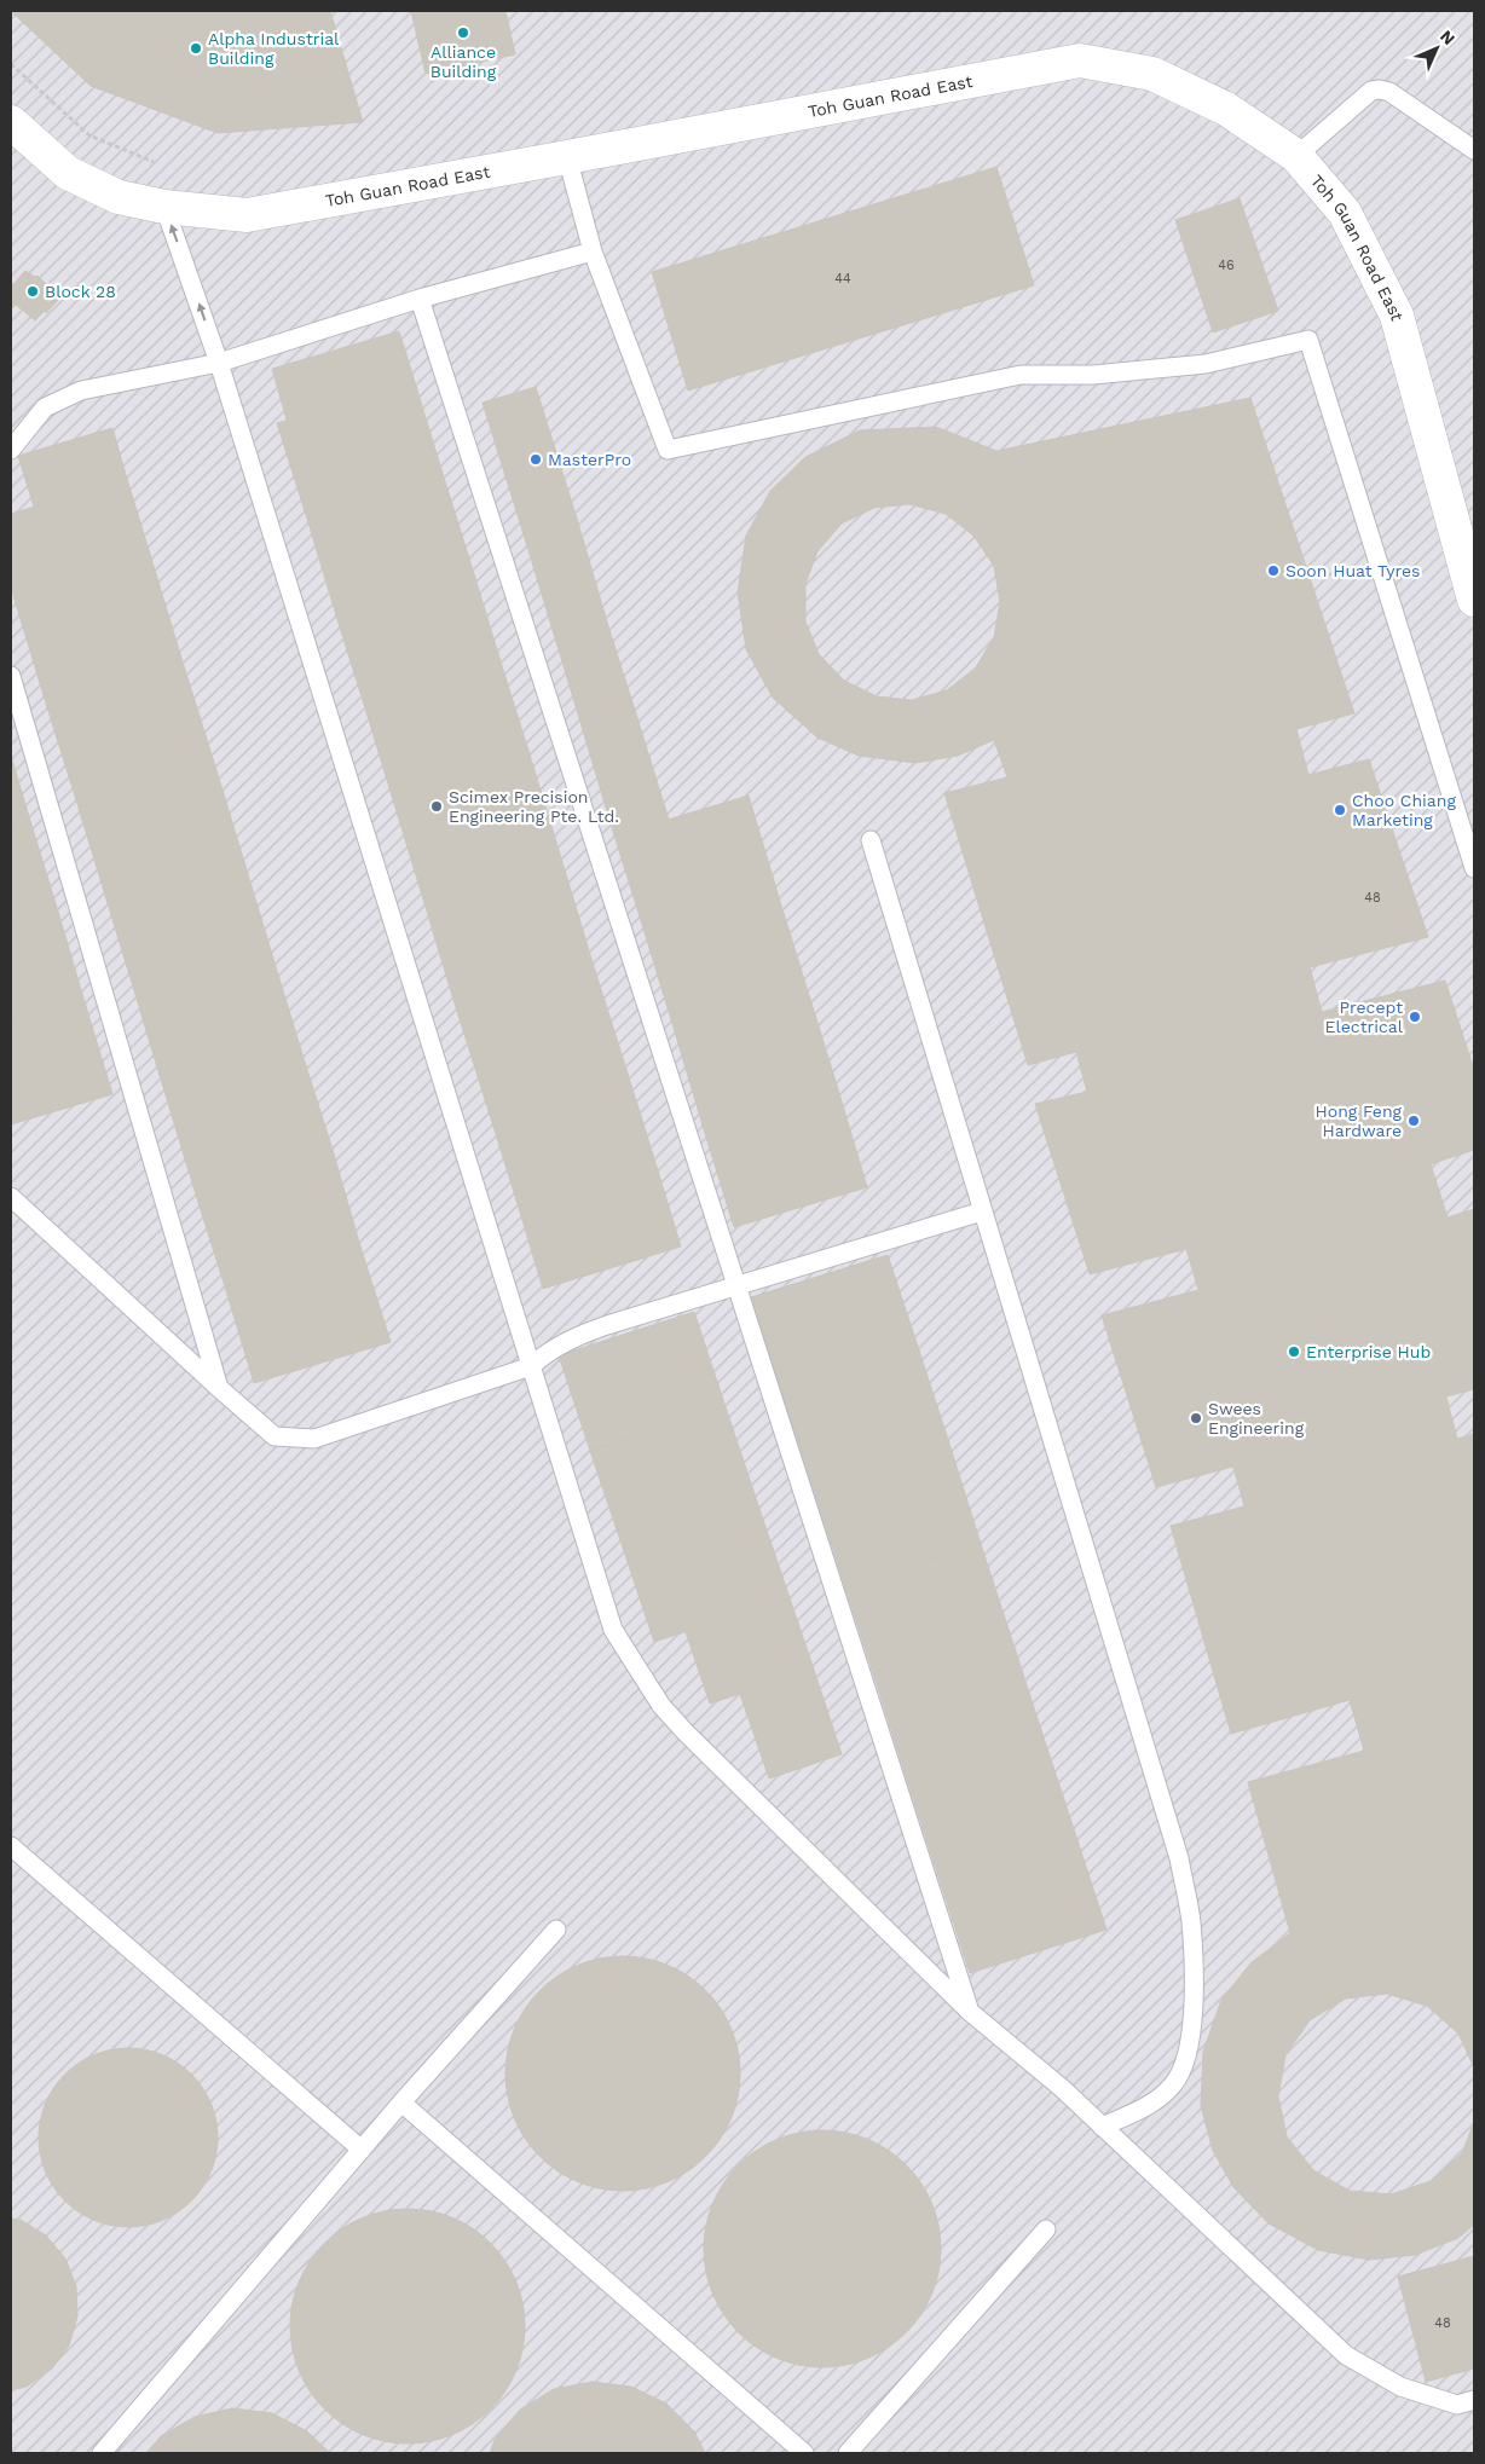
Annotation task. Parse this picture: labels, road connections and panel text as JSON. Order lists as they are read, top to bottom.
{
  "streets": {
    "street": ["Toh Guan Road East"]
  },
  "places": [
    "Alliance Building",
    "Alpha Industrial Building",
    "Block 28",
    "MasterPro",
    "Soon Huat Tyres",
    "Scimex Precision Engineering Pte. Ltd.",
    "Choo Chiang Marketing",
    "Precept Electrical",
    "Hong Feng Hardware",
    "Enterprise Hub",
    "Swees Engineering"
  ],
  "house_numbers": [
    "46",
    "44",
    "48",
    "48"
  ],
  "north": "top right"
}
